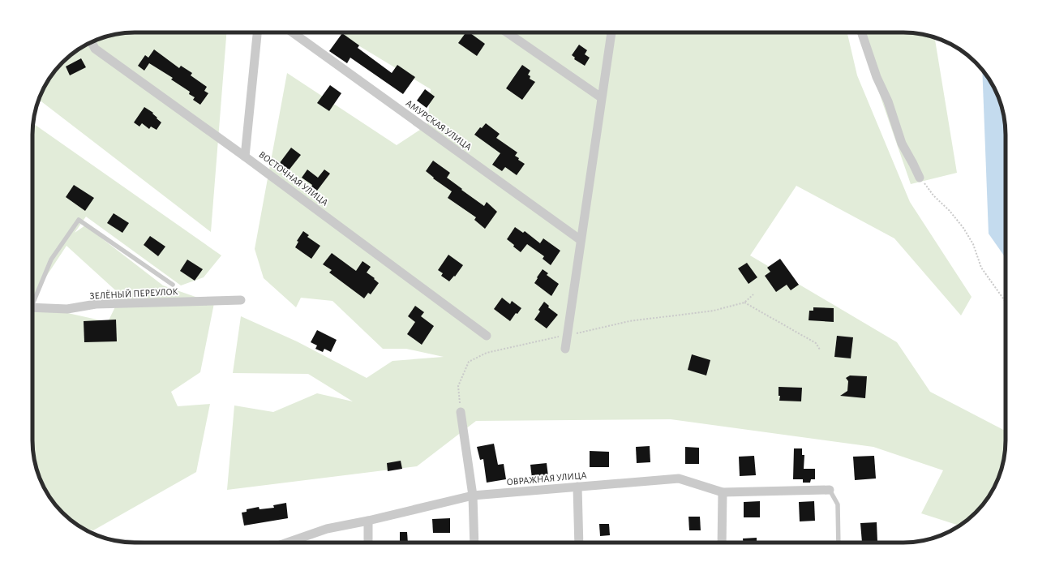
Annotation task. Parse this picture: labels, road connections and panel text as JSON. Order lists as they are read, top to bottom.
{
  "streets": {
    "street": [
      "АМУРСКАЯ УЛИЦА",
      "ВОСТОЧНАЯ УЛИЦА",
      "ЗЕЛЁНЫЙ ПЕРЕУЛОК",
      "ОВРАЖНАЯ УЛИЦА"
    ]
  }
}
